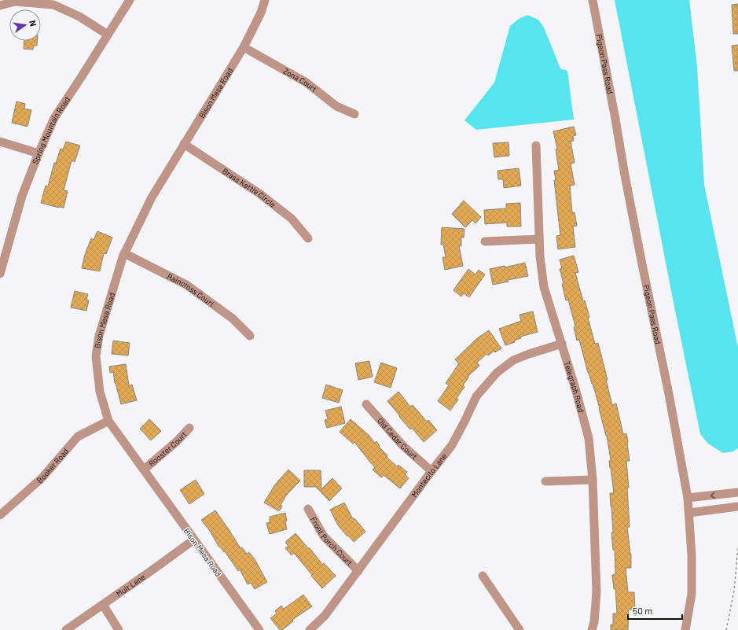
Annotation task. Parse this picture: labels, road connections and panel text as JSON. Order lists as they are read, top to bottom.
{
  "streets": {
    "street": [
      "Pigeon Pass Road",
      "Zona Court",
      "Bison Mesa Road",
      "Spring Mountain Road",
      "Brass Kettle Circle",
      "Raincross Court",
      "Telegraph Road",
      "Old Cedar Court",
      "Rooster Court",
      "Booker Road",
      "Montecito Lane",
      "Front Porch Court",
      "Muir Lane"
    ]
  },
  "crossings": [
    ["Zona Court", "Bison Mesa Road"],
    ["Bison Mesa Road", "Brass Kettle Circle"],
    ["Bison Mesa Road", "Raincross Court"],
    ["Bison Mesa Road", "Rooster Court"],
    ["Bison Mesa Road", "Booker Road"],
    ["Bison Mesa Road", "Muir Lane"],
    ["Telegraph Road", "Montecito Lane"],
    ["Old Cedar Court", "Montecito Lane"],
    ["Montecito Lane", "Front Porch Court"]
  ],
  "scale_bar": "50 m",
  "north": "right"
}
